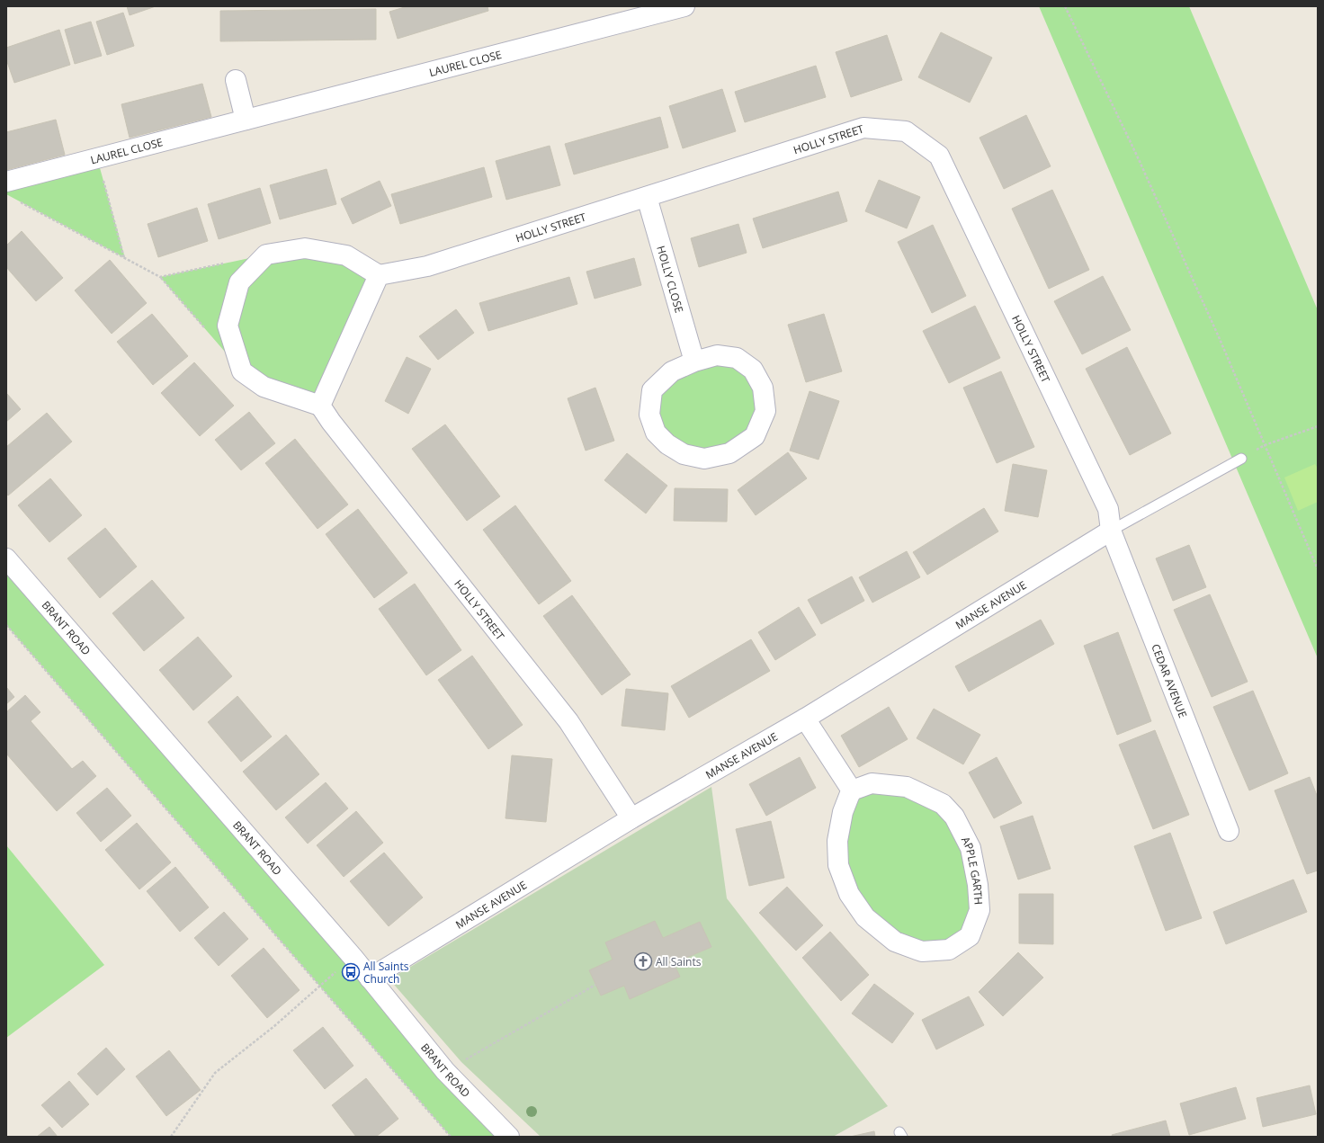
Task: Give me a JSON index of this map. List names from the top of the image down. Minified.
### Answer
{"streets":{"street":["LAUREL CLOSE","HOLLY STREET","HOLLY CLOSE","MANSE AVENUE","BRANT ROAD","CEDAR AVENUE","APPLE GARTH"]},"crossings":[["HOLLY STREET","HOLLY CLOSE"],["HOLLY STREET","MANSE AVENUE"],["HOLLY STREET","CEDAR AVENUE"],["MANSE AVENUE","BRANT ROAD"],["MANSE AVENUE","CEDAR AVENUE"]],"places":{"church":["All Saints"],"bus stop":["All Saints Church"]}}
